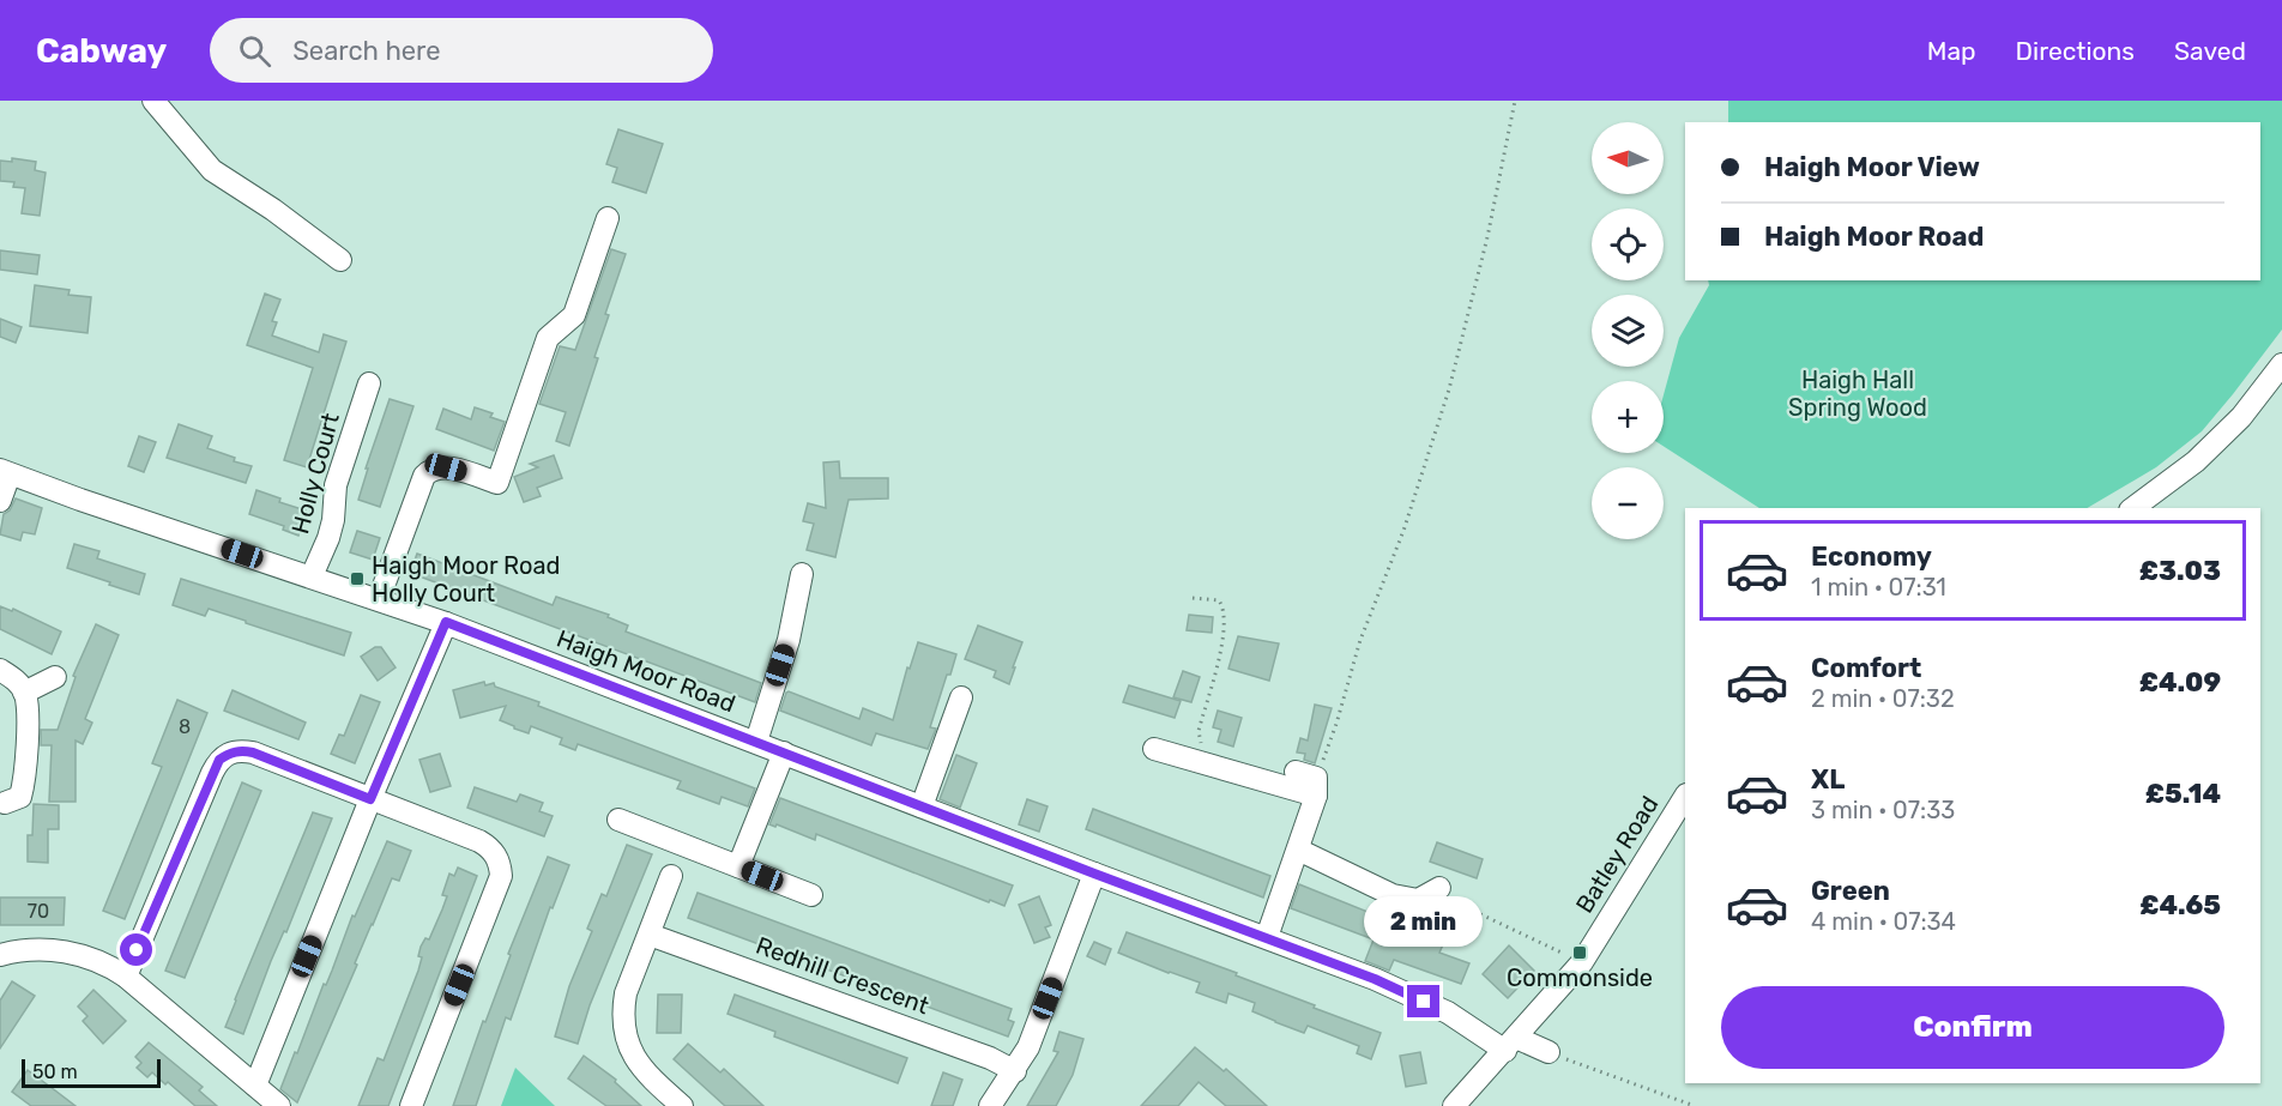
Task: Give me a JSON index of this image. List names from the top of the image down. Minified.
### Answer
{"streets":{"street":["Holly Court","Haigh Moor Road","Batley Road","Redhill Crescent"]},"crossings":[["Holly Court","Haigh Moor Road"],["Haigh Moor Road","Batley Road"]],"parks":["Haigh Hall Spring Wood"],"places":{"transit":["Haigh Moor Road Holly Court","Commonside"]},"house_numbers":["8","70"],"scale_bar":"50 m","north":"left","page":{"header":"Cabway","search":"Search here","nav":["Map","Directions","Saved"],"map_buttons":["+","−"],"banner":["Haigh Moor View","Haigh Moor Road"],"list":[{"name":"Economy","note":"1 min · 07:31","value":"£3.03"},{"name":"Comfort","note":"2 min · 07:32","value":"£4.09"},{"name":"XL","note":"3 min · 07:33","value":"£5.14"},{"name":"Green","note":"4 min · 07:34","value":"£4.65"}],"bubble":"2 min","buttons":"Confirm","scale":"50 m"}}
